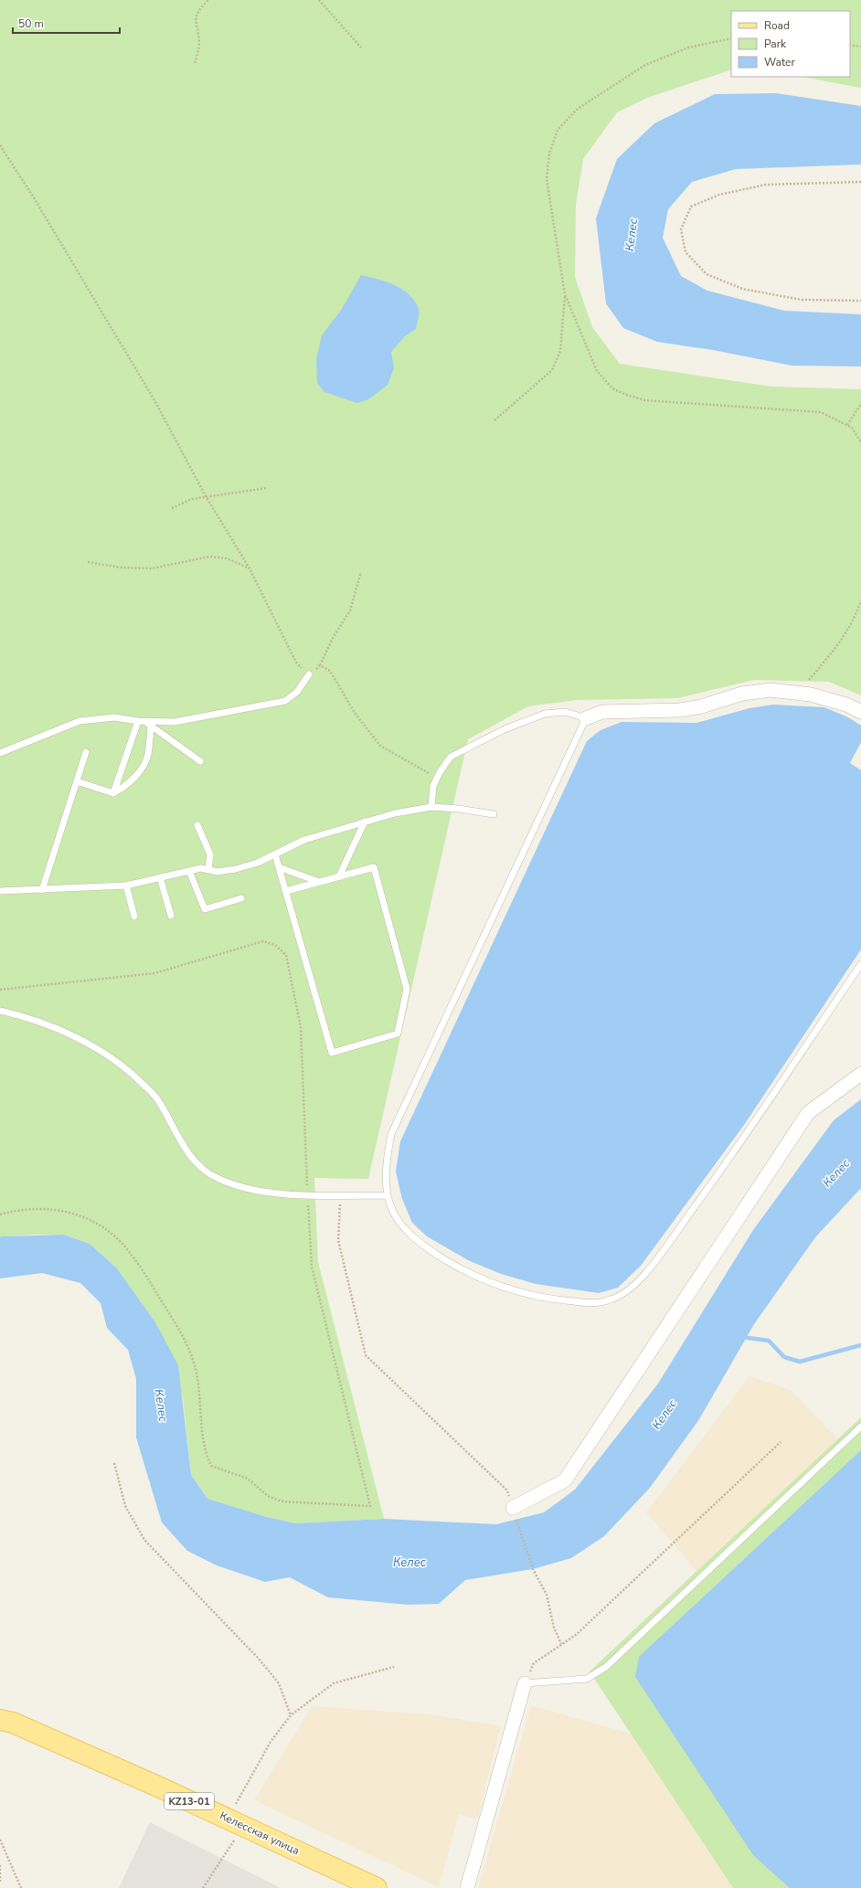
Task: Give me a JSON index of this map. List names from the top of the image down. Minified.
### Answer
{"streets":{"main road":["KZ13-01","Келесская улица"]},"water":["Келес"],"legend":["Road","Park","Water"],"scale_bar":"50 m"}
